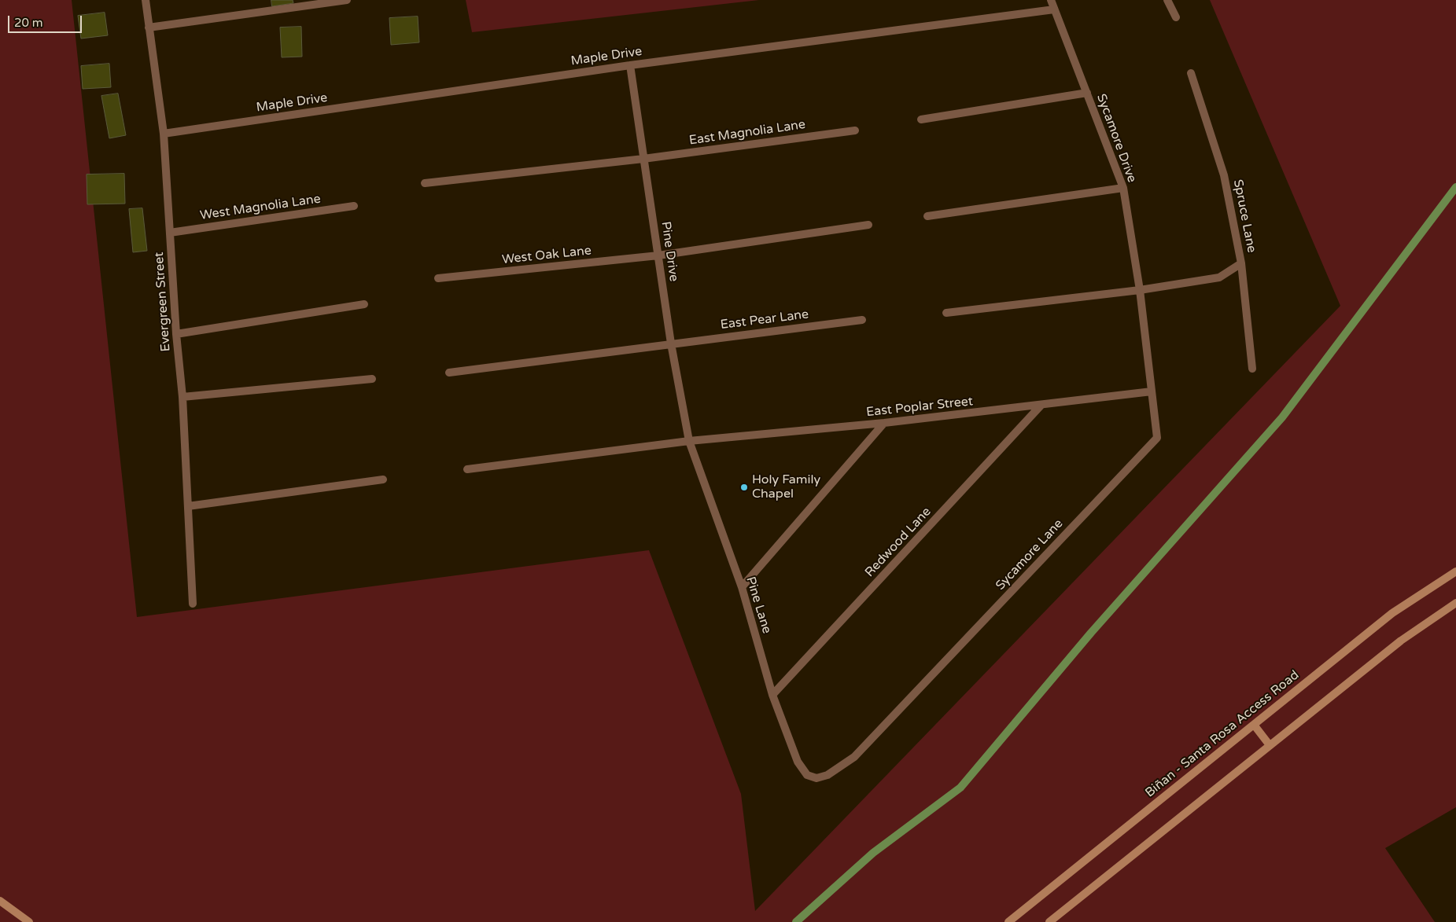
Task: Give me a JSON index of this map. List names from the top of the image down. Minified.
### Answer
{"streets":{"main road":["Biñan - Santa Rosa Access Road"],"street":["Maple Drive","East Magnolia Lane","Sycamore Drive","West Magnolia Lane","Spruce Lane","Pine Drive","West Oak Lane","Evergreen Street","East Pear Lane","East Poplar Street","Redwood Lane","Sycamore Lane","Pine Lane"]},"crossings":[["Maple Drive","Sycamore Drive"],["Maple Drive","Pine Drive"],["Maple Drive","Evergreen Street"],["East Magnolia Lane","Pine Drive"],["Sycamore Drive","Sycamore Lane"],["West Magnolia Lane","Evergreen Street"],["Pine Drive","West Oak Lane"],["Pine Drive","East Pear Lane"],["Pine Drive","East Poplar Street"],["Pine Drive","Pine Lane"],["East Poplar Street","Redwood Lane"],["East Poplar Street","Sycamore Lane"],["East Poplar Street","Pine Lane"],["Redwood Lane","Pine Lane"],["Sycamore Lane","Pine Lane"]],"places":["Holy Family Chapel"],"scale_bar":"20 m"}
